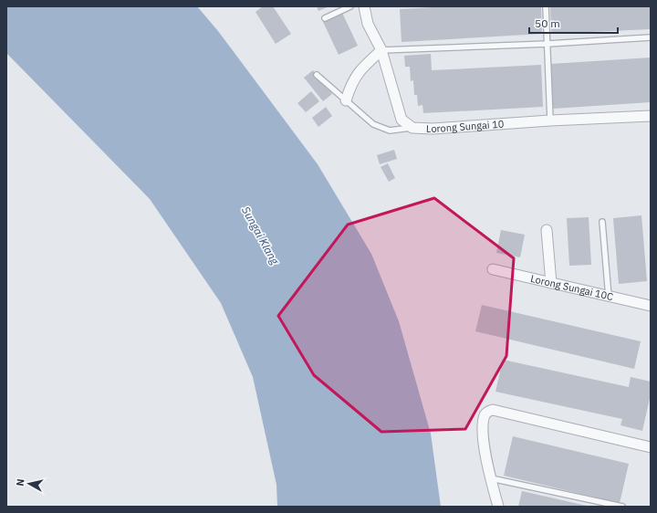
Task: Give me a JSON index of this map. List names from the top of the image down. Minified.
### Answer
{"streets":{"street":["Lorong Sungai 10","Lorong Sungai 10C"]},"water":["Sungai Klang"],"scale_bar":"50 m","north":"left"}
